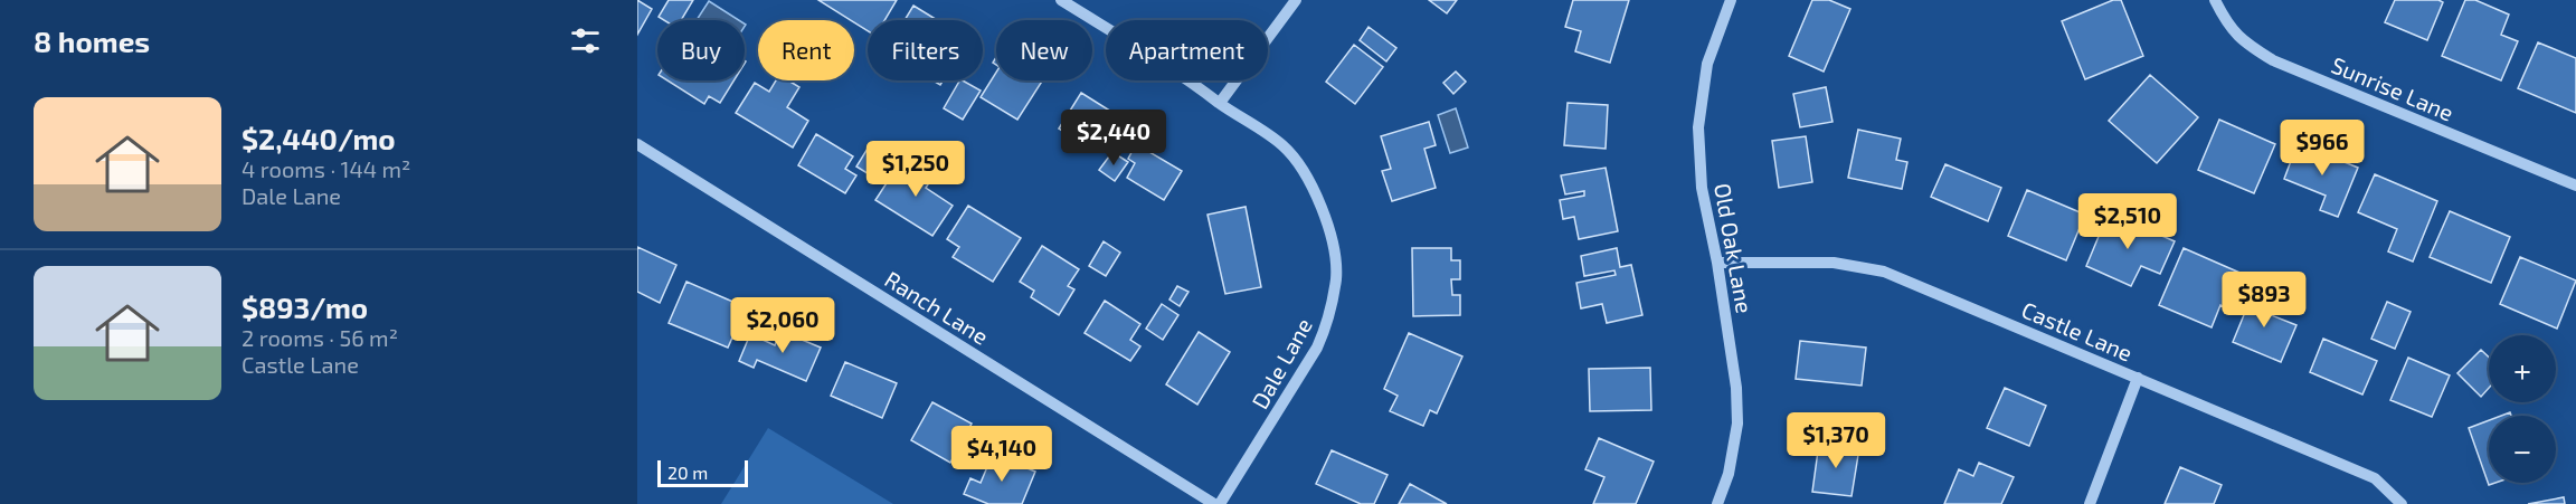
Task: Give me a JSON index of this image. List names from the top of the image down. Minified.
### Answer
{"streets":{"street":["Sunrise Lane","Old Oak Lane","Ranch Lane","Castle Lane","Dale Lane"]},"crossings":[["Old Oak Lane","Castle Lane"],["Ranch Lane","Dale Lane"]],"scale_bar":"20 m","page":{"heading":"8 homes","chip":["Buy","Rent","Filters","New","Apartment"],"list":[{"name":"$2,440/mo","note":"4 rooms · 144 m² · Dale Lane"},{"name":"$893/mo","note":"2 rooms · 56 m² · Castle Lane"}],"price":["$2,440","$966","$1,250","$2,510","$893","$2,060","$1,370","$4,140"],"map_buttons":["+","−"],"scale":"20 m"}}
